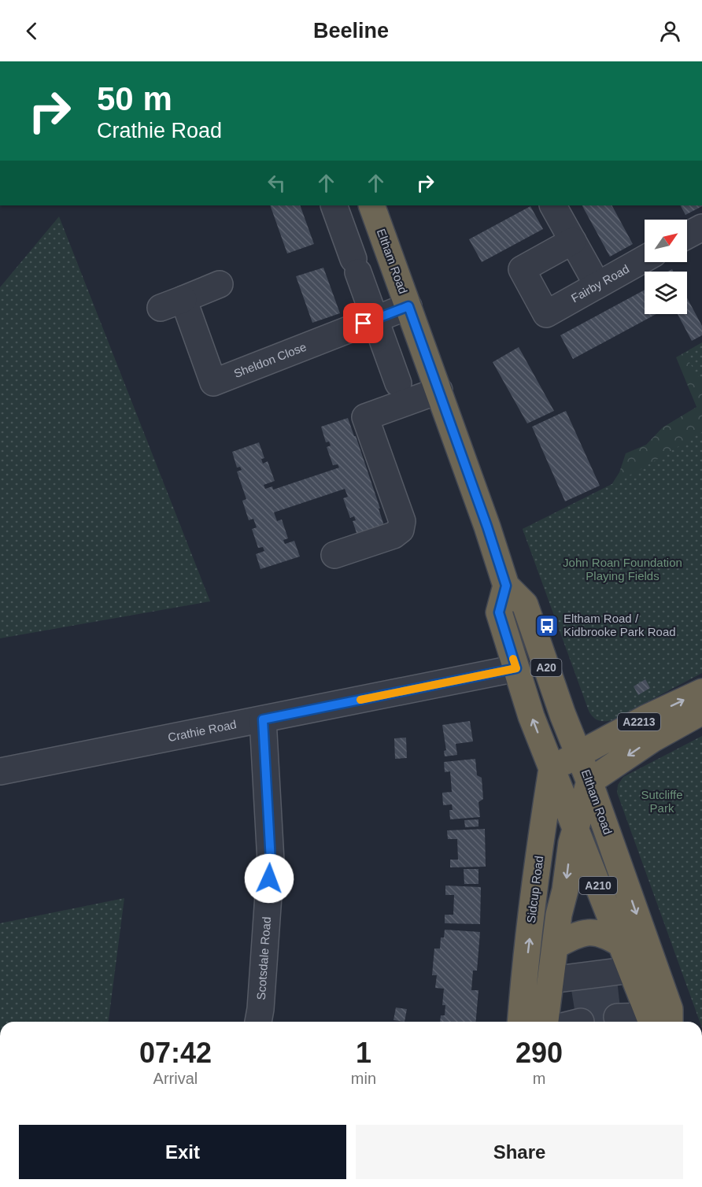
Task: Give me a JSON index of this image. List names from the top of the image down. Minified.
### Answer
{"streets":{"highway":["Eltham Road","A20","A2213","A210","Sidcup Road"],"street":["Fairby Road","Sheldon Close","Crathie Road","Scotsdale Road"]},"crossings":[["Eltham Road","Sheldon Close"],["Eltham Road","A2213"],["Eltham Road","Crathie Road"],["Eltham Road","Sidcup Road"],["A2213","Sidcup Road"],["Crathie Road","Scotsdale Road"]],"parks":["John Roan Foundation Playing Fields","Sutcliffe Park"],"places":{"bus stop":["Eltham Road / Kidbrooke Park Road"]},"north":"top right","page":{"header":"Beeline","turn":["50 m","Crathie Road"],"eta":["07:42","Arrival","1","min","290","m"],"buttons":["Exit","Share"]}}
